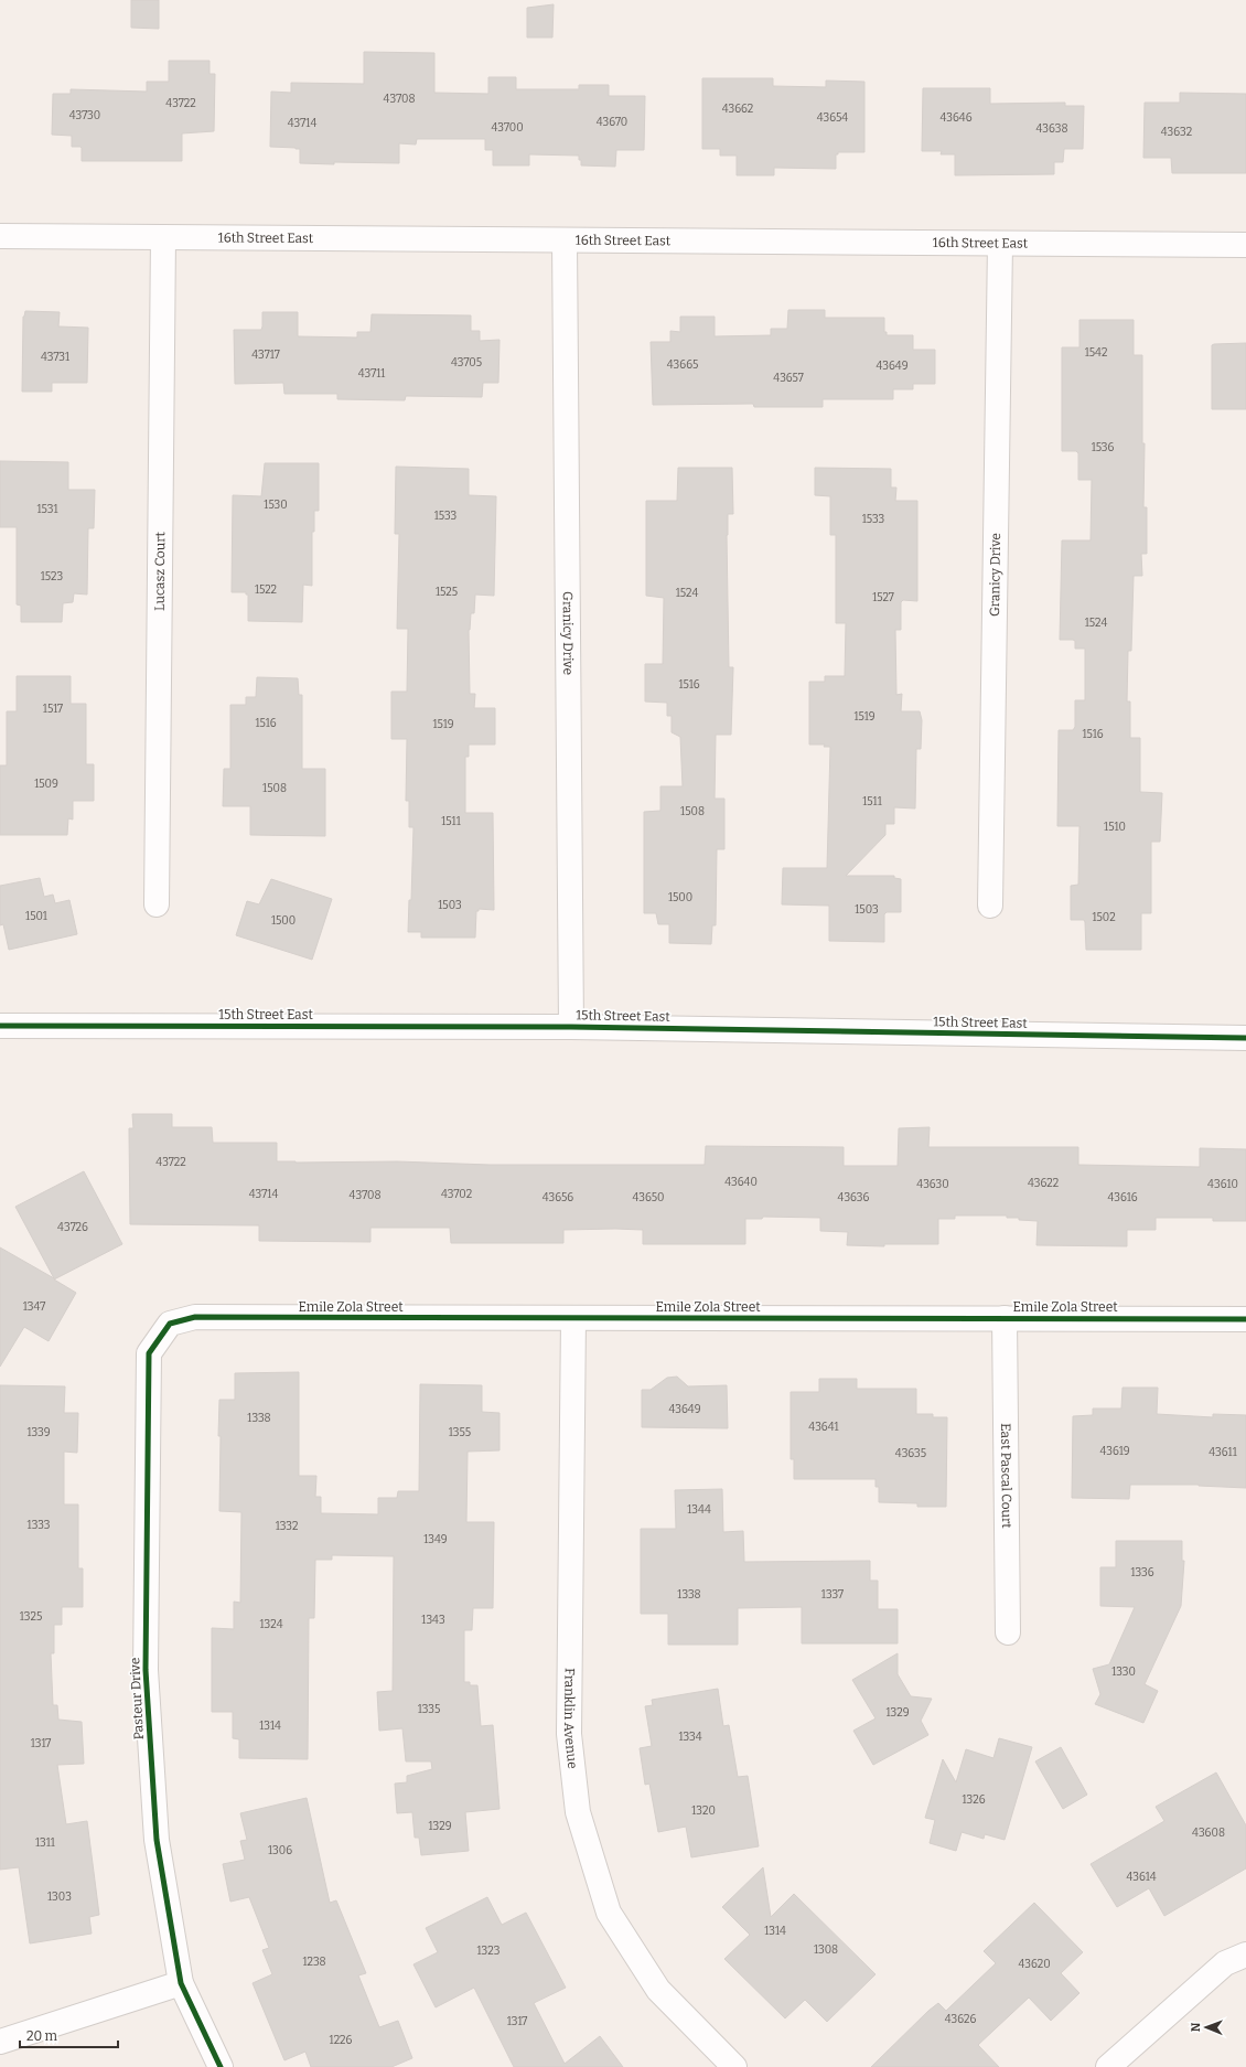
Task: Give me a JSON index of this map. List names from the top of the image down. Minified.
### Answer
{"streets":{"street":["16th Street East","Lucasz Court","Granicy Drive","15th Street East","Emile Zola Street","East Pascal Court","Pasteur Drive","Franklin Avenue"]},"crossings":[["16th Street East","Lucasz Court"],["16th Street East","Granicy Drive"],["Granicy Drive","15th Street East"],["Emile Zola Street","East Pascal Court"],["Emile Zola Street","Pasteur Drive"],["Emile Zola Street","Franklin Avenue"]],"house_numbers":["43708","43722","43662","43730","43654","43646","43670","43714","43700","43638","43632","1542","43717","43731","43705","43665","43649","43711","43657","1536","1530","1531","1533","1533","1523","1522","1525","1524","1527","1524","1516","1517","1519","1516","1519","1516","1509","1508","1511","1508","1511","1510","1500","1503","1503","1501","1502","1500","43722","43640","43622","43630","43610","43714","43702","43708","43656","43650","43636","43616","43726","1347","43649","1338","43641","1339","1355","43619","43611","43635","1344","1333","1332","1349","1336","1338","1337","1325","1343","1324","1330","1335","1329","1314","1334","1317","1326","1320","1329","43608","1311","1306","43614","1303","1314","1308","1323","1238","43620","43626","1317","1226"],"scale_bar":"20 m","north":"left"}
